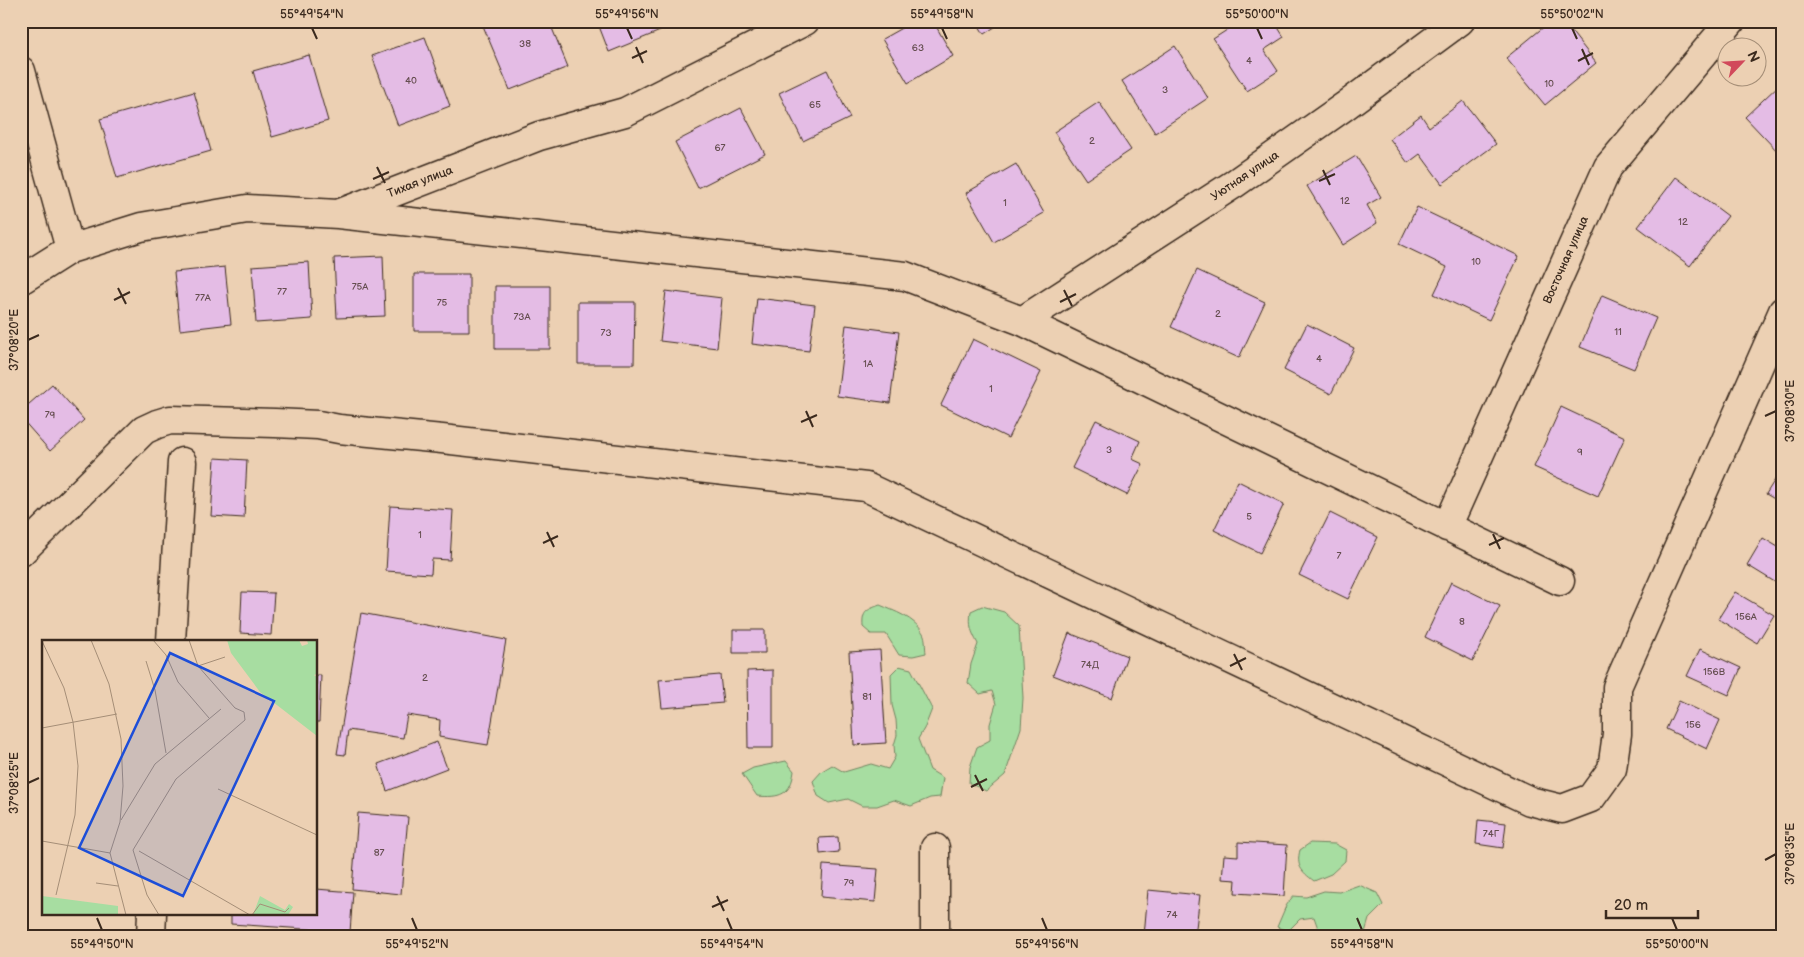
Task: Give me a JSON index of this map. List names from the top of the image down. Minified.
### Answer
{"streets":{"street":["Уютная улица","Тихая улица","Восточная улица"]},"house_numbers":["38","63","4","40","10","3","65","2","67","12","1","12","10","75А","77","77А","75","2","73А","11","73","4","1А","1","79","3","9","5","1","7","156А","8","74Д","156В","2","81","156","74Г","87","79","74"],"scale_bar":"20 m","north":"top right","coordinates":["55°49'54\"N","55°49'56\"N","55°49'58\"N","55°50'00\"N","55°50'02\"N","37°08'20\"E","37°08'30\"E","37°08'25\"E","37°08'35\"E","55°49'50\"N","55°49'52\"N"]}
